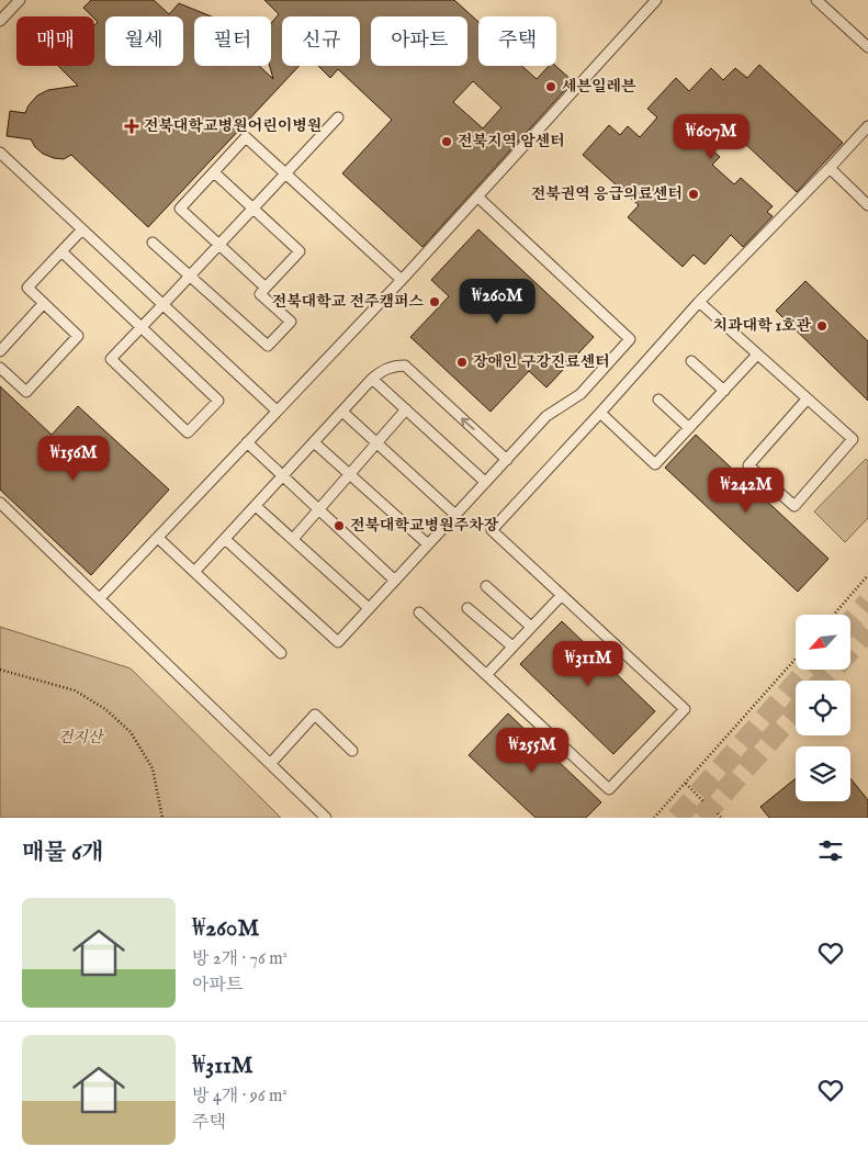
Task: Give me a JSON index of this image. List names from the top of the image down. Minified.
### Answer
{"parks":["건지산"],"places":{"other":["세븐일레븐","전북지역 암센터","전북권역 응급의료센터","전북대학교 전주캠퍼스","치과대학 1호관","장애인 구강진료센터","전북대학교병원주차장"],"health":["전북대학교병원어린이병원"]},"north":"bottom left","page":{"chip":["매매","월세","필터","신규","아파트","주택"],"price":["₩607M","₩260M","₩156M","₩242M","₩311M","₩255M"],"heading":"매물 6개","list":[{"name":"₩260M","note":"방 2개 · 76 m² · 아파트"},{"name":"₩311M","note":"방 4개 · 96 m² · 주택"}]}}
